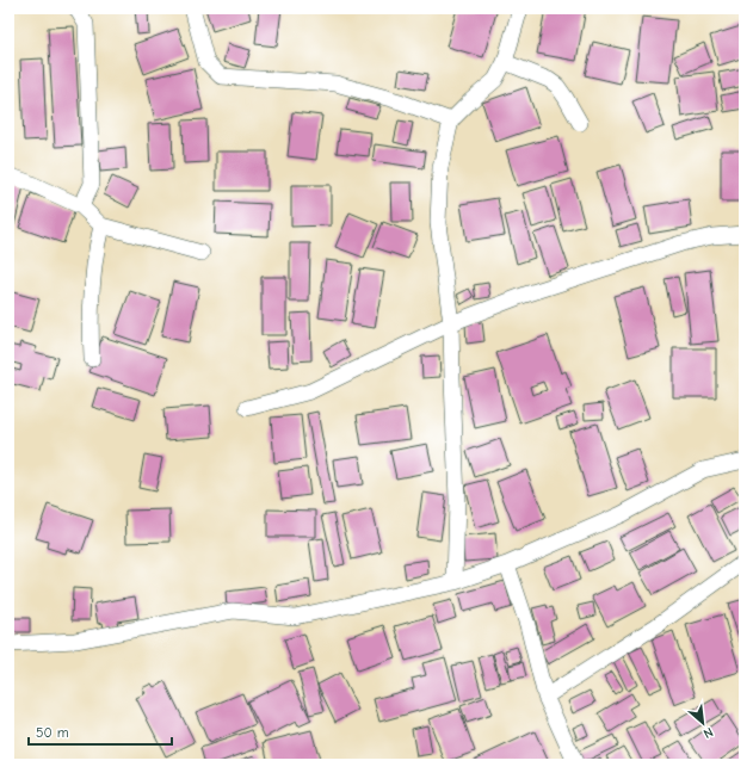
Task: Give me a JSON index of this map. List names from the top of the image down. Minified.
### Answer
{"scale_bar":"50 m","north":"bottom right"}
